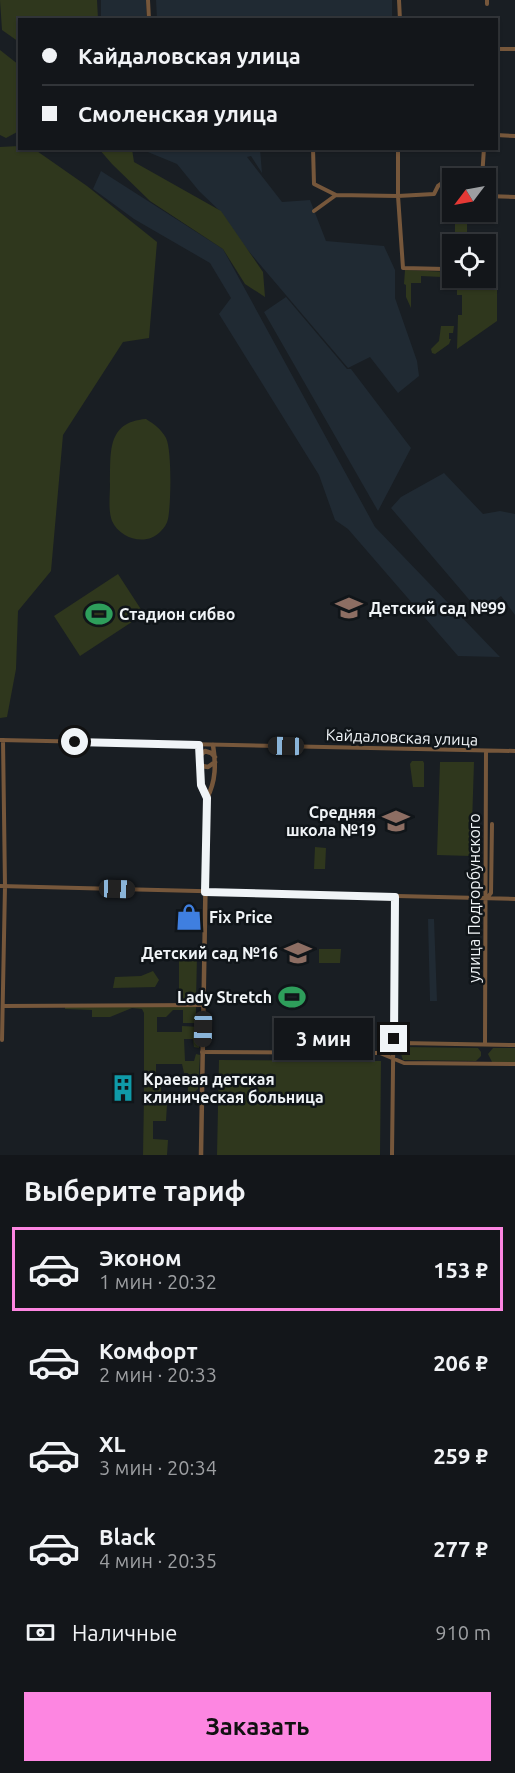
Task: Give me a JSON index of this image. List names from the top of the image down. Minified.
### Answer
{"streets":{"street":["Кайдаловская улица","улица Подгорбунского"]},"crossings":[["Кайдаловская улица","улица Подгорбунского"]],"places":{"school or university":["Детский сад №99","Средняя школа №19","Детский сад №16"],"sports":["Стадион сибво","Lady Stretch"],"shop":["Fix Price"],"building":["Краевая детская клиническая больница"]},"north":"bottom left","page":{"banner":["Кайдаловская улица","Смоленская улица"],"bubble":"3 мин","heading":"Выберите тариф","list":[{"name":"Эконом","note":"1 мин · 20:32","value":"153 ₽"},{"name":"Комфорт","note":"2 мин · 20:33","value":"206 ₽"},{"name":"XL","note":"3 мин · 20:34","value":"259 ₽"},{"name":"Black","note":"4 мин · 20:35","value":"277 ₽"}],"pay":["Наличные","910 m"],"buttons":"Заказать"}}
